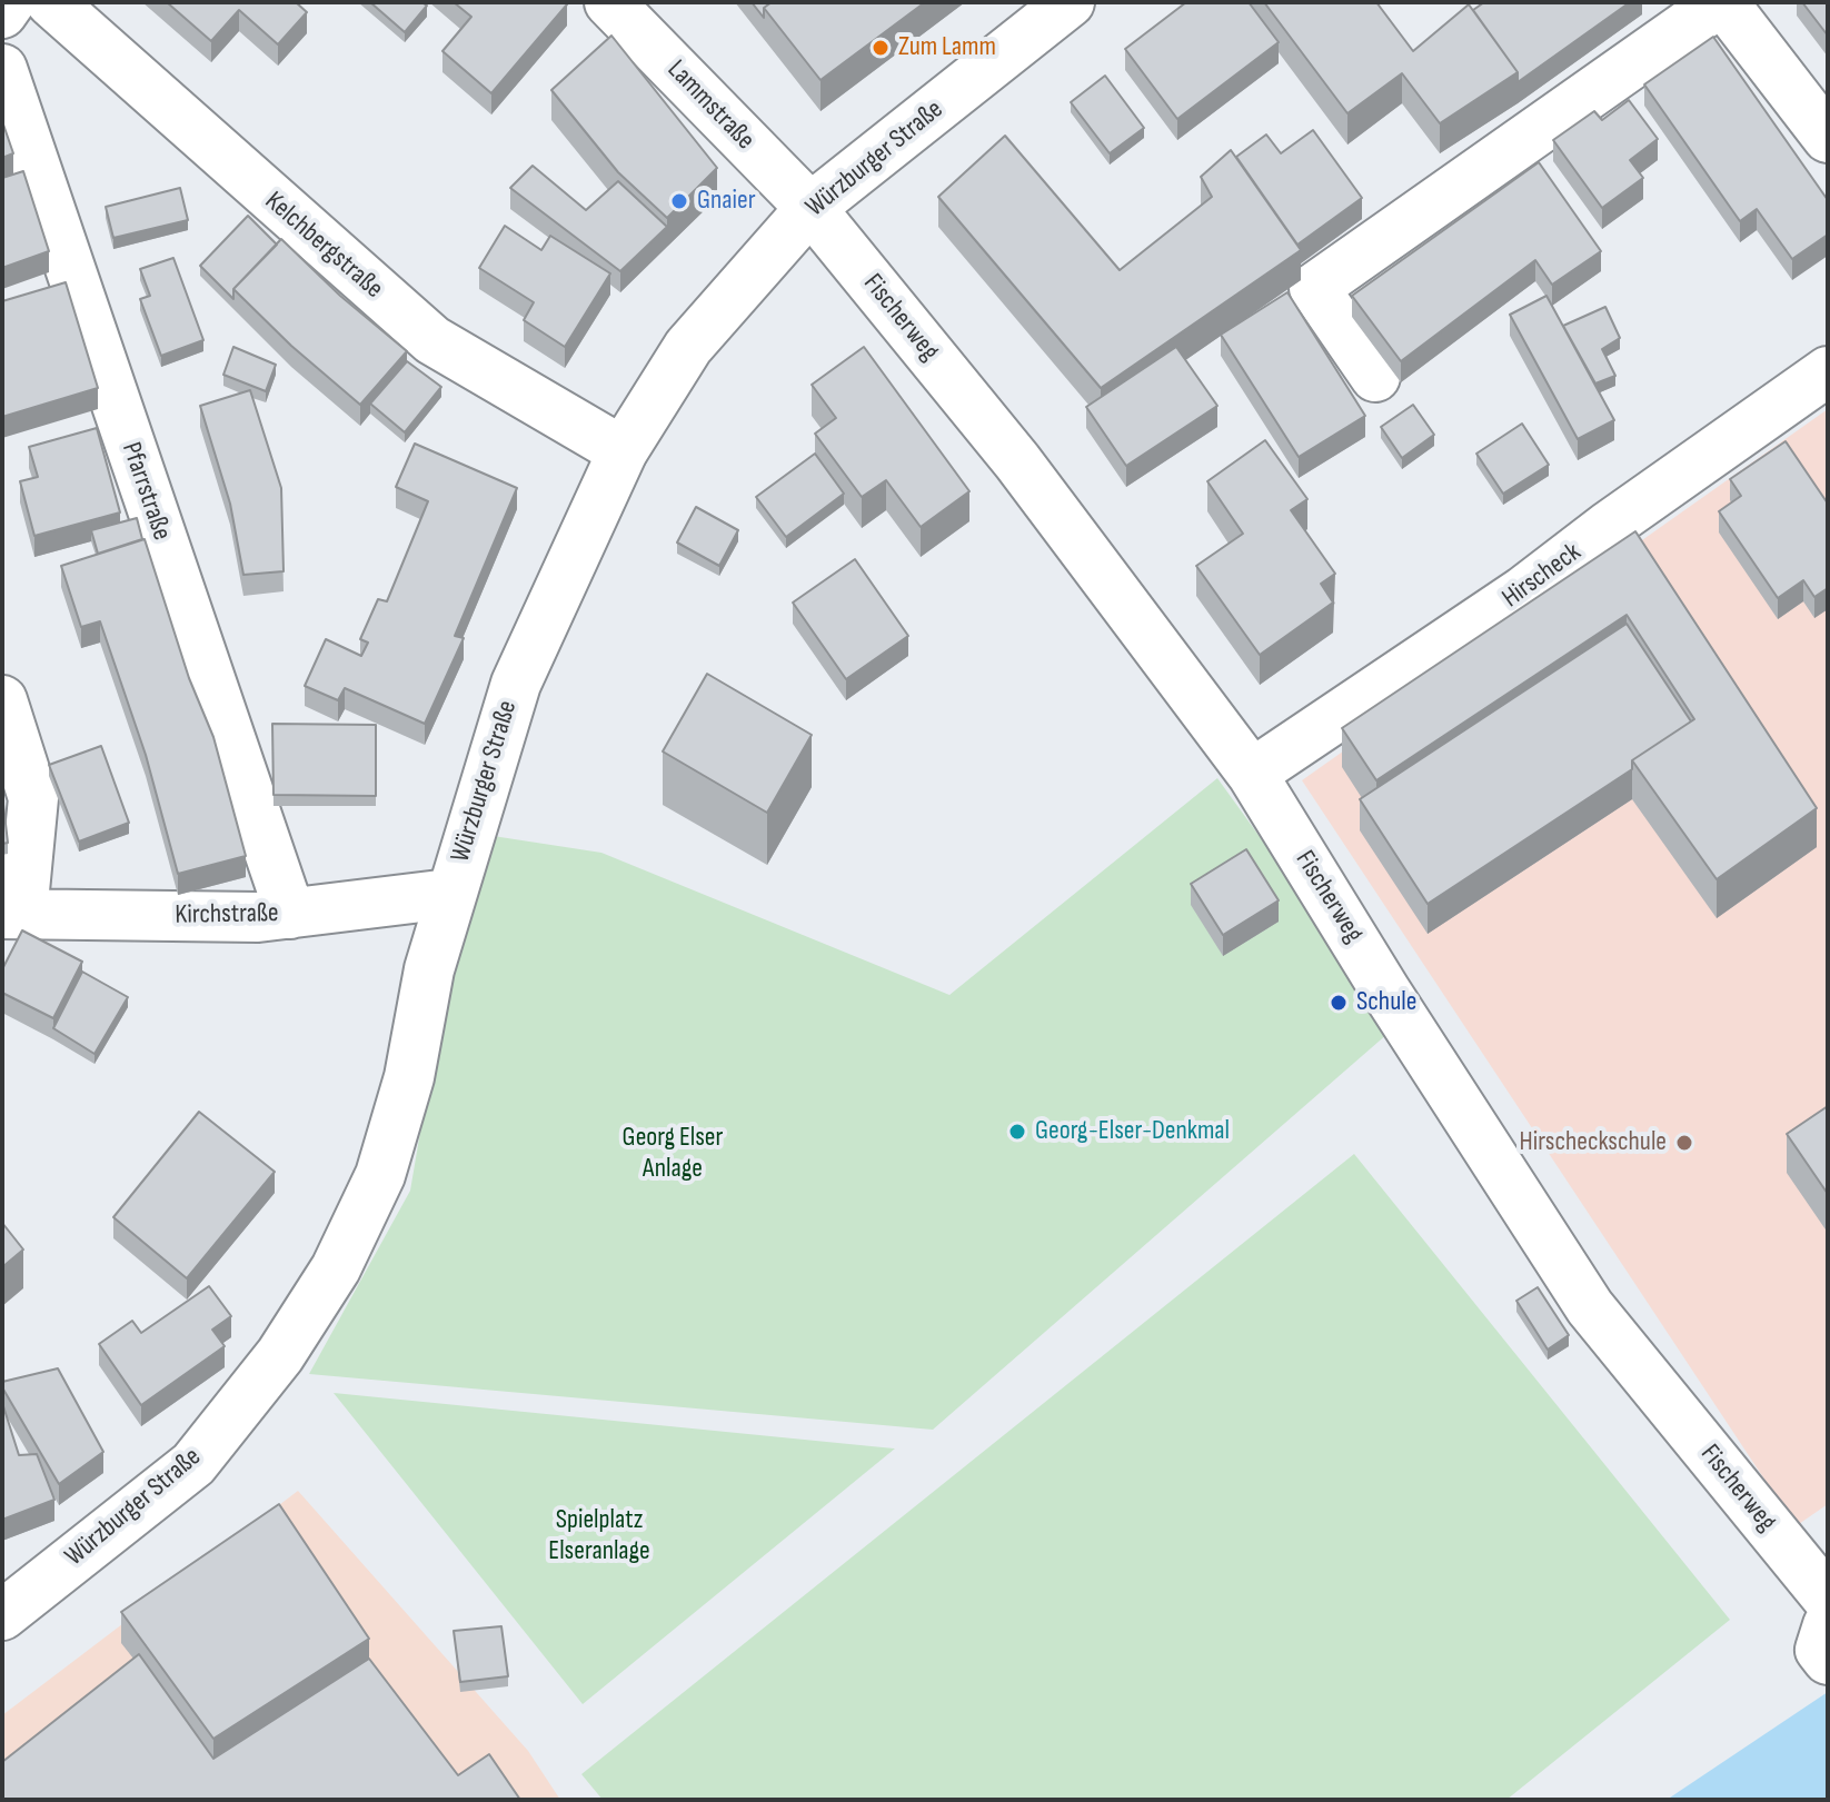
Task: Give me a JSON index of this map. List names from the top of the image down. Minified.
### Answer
{"streets":{"street":["Lammstraße","Würzburger Straße","Kelchbergstraße","Fischerweg","Pfarrstraße","Hirscheck","Kirchstraße"]},"crossings":[["Lammstraße","Würzburger Straße"],["Lammstraße","Fischerweg"],["Würzburger Straße","Kelchbergstraße"],["Würzburger Straße","Fischerweg"],["Würzburger Straße","Kirchstraße"],["Fischerweg","Hirscheck"],["Pfarrstraße","Kirchstraße"]],"parks":["Georg Elser Anlage","Spielplatz Elseranlage"],"places":["Zum Lamm","Gnaier","Schule","Georg-Elser-Denkmal","Hirscheckschule"]}
